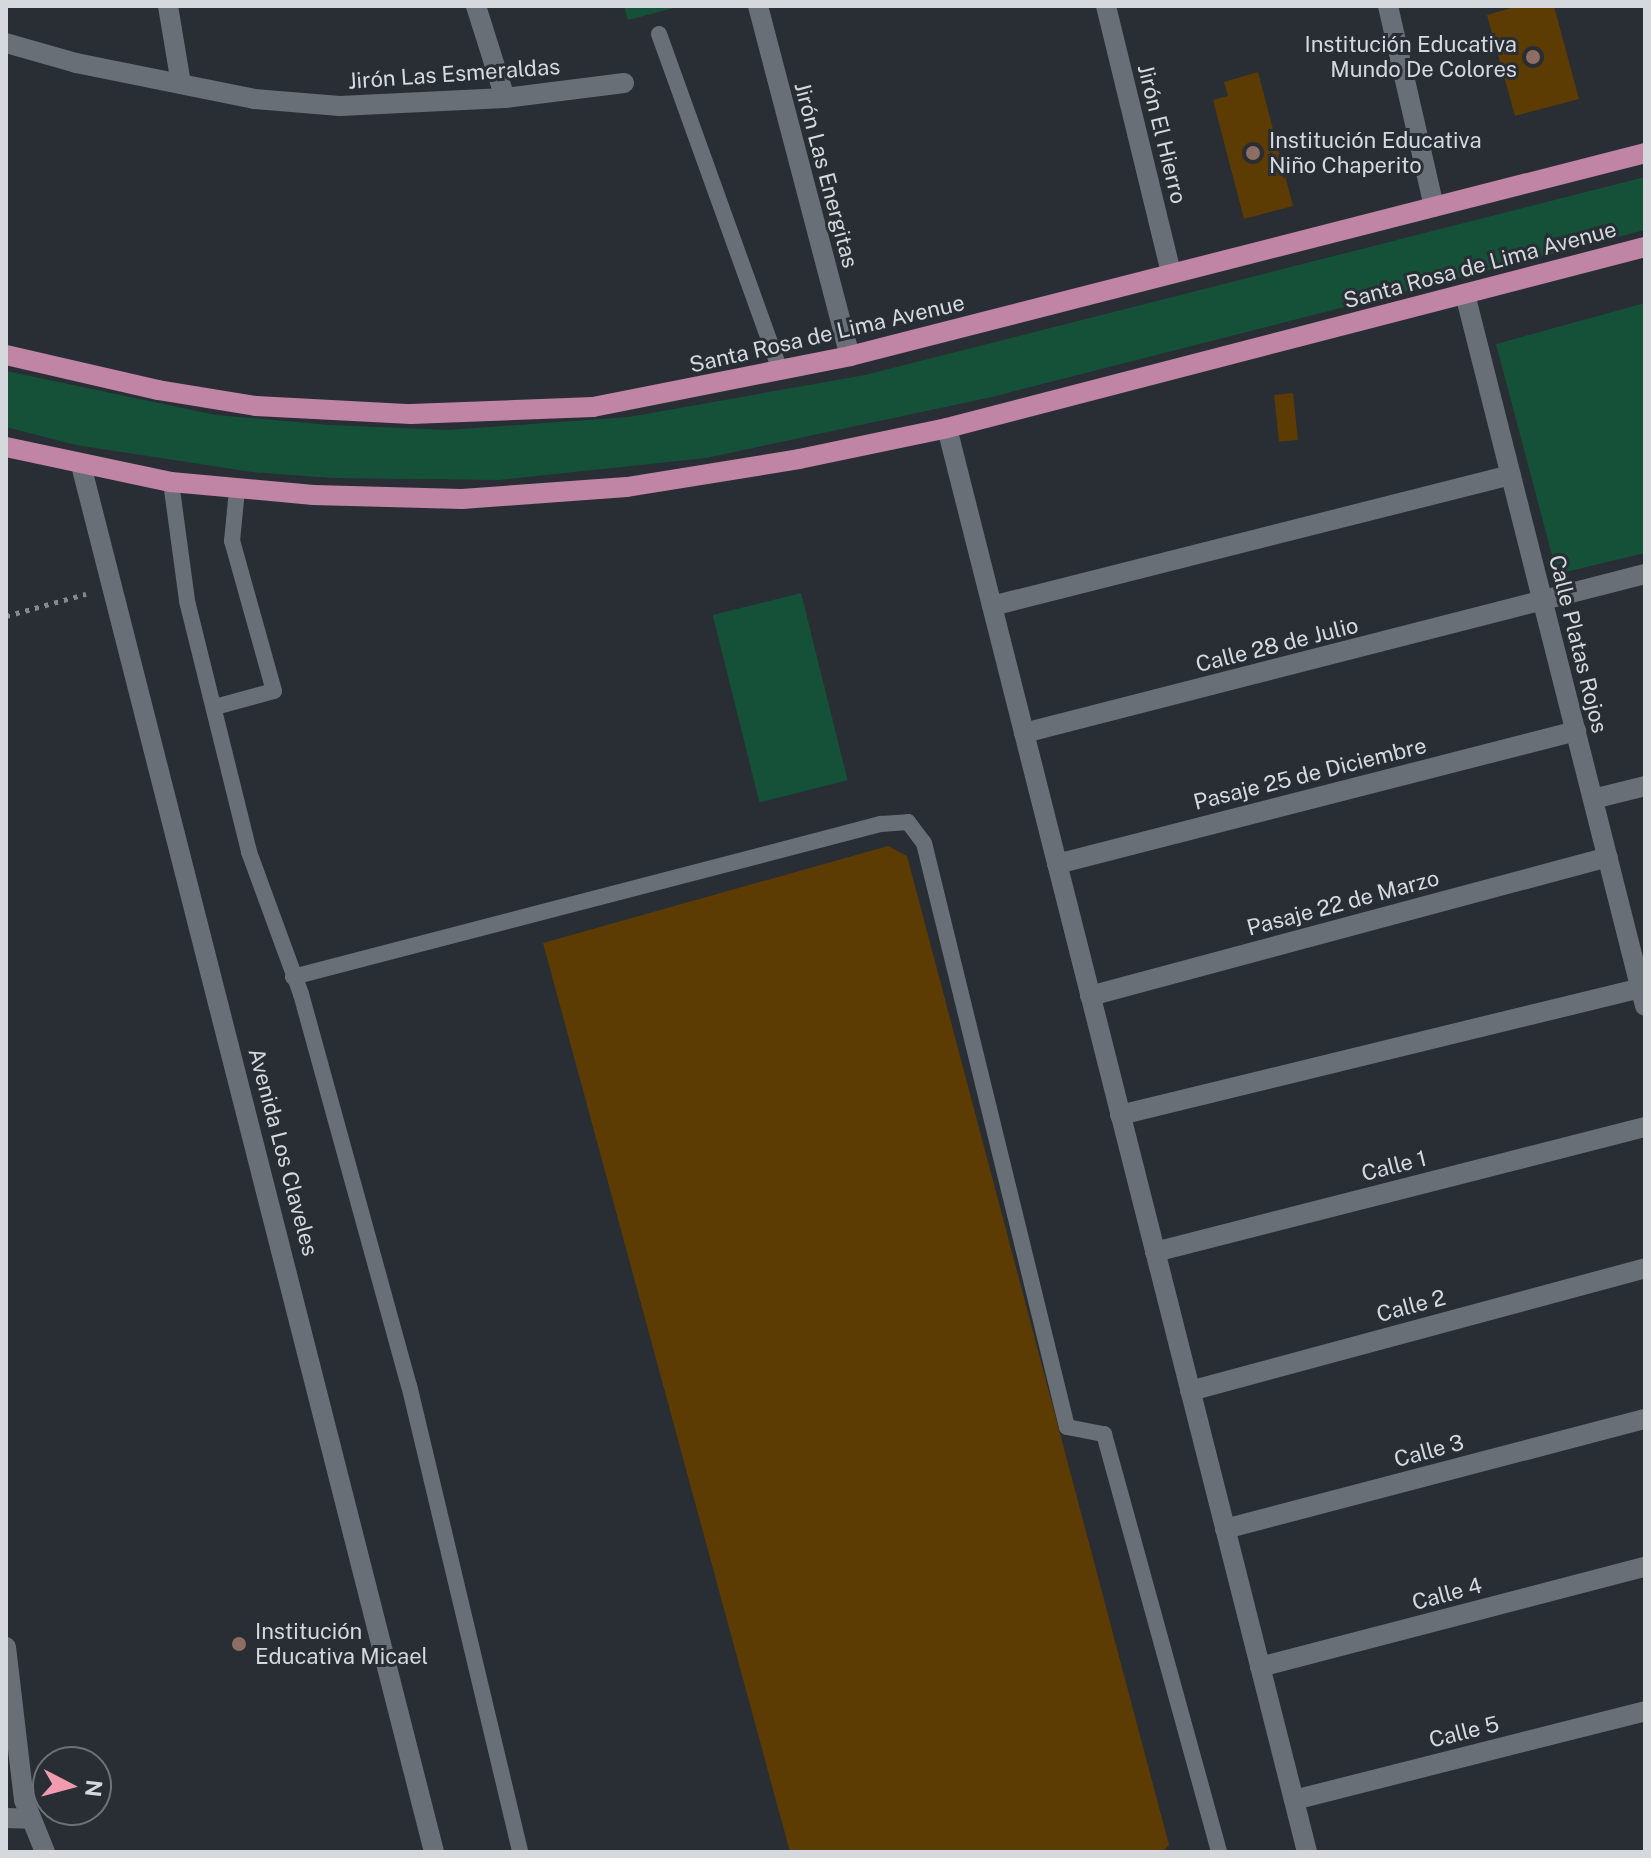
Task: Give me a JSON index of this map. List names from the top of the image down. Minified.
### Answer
{"streets":{"main road":["Santa Rosa de Lima Avenue"],"street":["Jirón Las Esmeraldas","Jirón El Hierro","Jirón Las Energitas","Calle Platas Rojos","Calle 28 de Julio","Pasaje 25 de Diciembre","Pasaje 22 de Marzo","Avenida Los Claveles","Calle 1","Calle 2","Calle 3","Calle 4","Calle 5"]},"crossings":[["Jirón El Hierro","Santa Rosa de Lima Avenue"],["Jirón Las Energitas","Santa Rosa de Lima Avenue"],["Santa Rosa de Lima Avenue","Calle Platas Rojos"],["Santa Rosa de Lima Avenue","Avenida Los Claveles"],["Calle Platas Rojos","Calle 28 de Julio"],["Calle Platas Rojos","Pasaje 25 de Diciembre"],["Calle Platas Rojos","Pasaje 22 de Marzo"]],"places":["Institución Educativa Mundo De Colores","Institución Educativa Niño Chaperito","Institución Educativa Micael"],"north":"right"}
